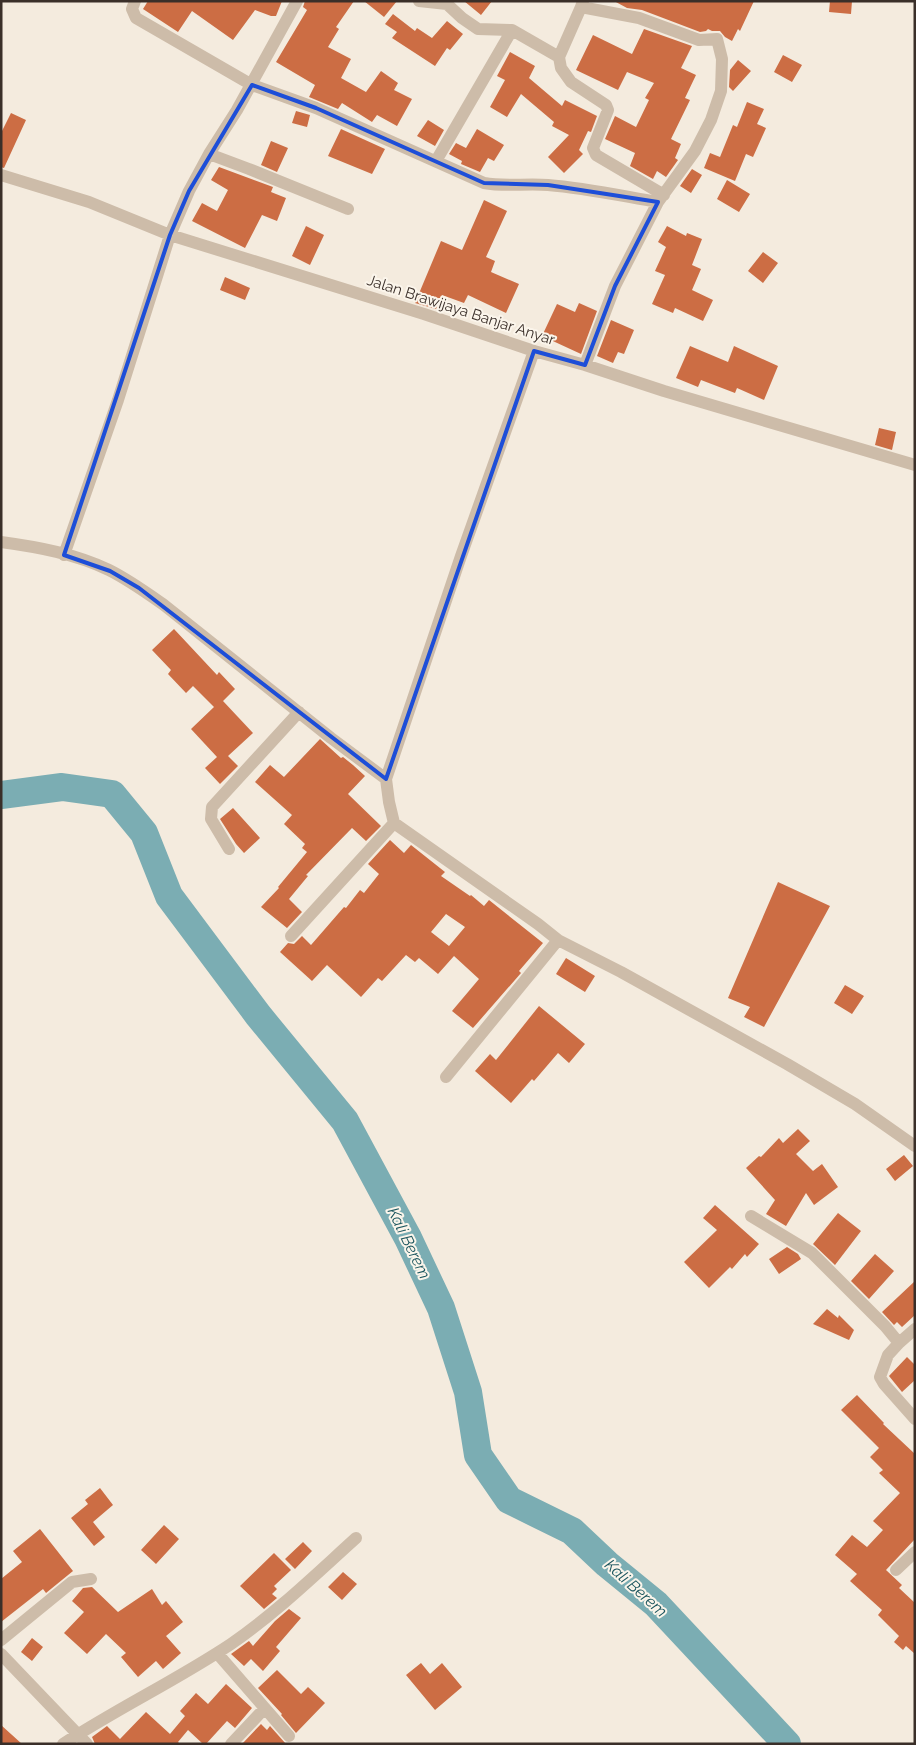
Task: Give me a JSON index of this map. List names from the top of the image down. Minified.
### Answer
{"streets":{"street":["Jalan Brawijaya Banjar Anyar"]},"water":["Kali Berem"]}
